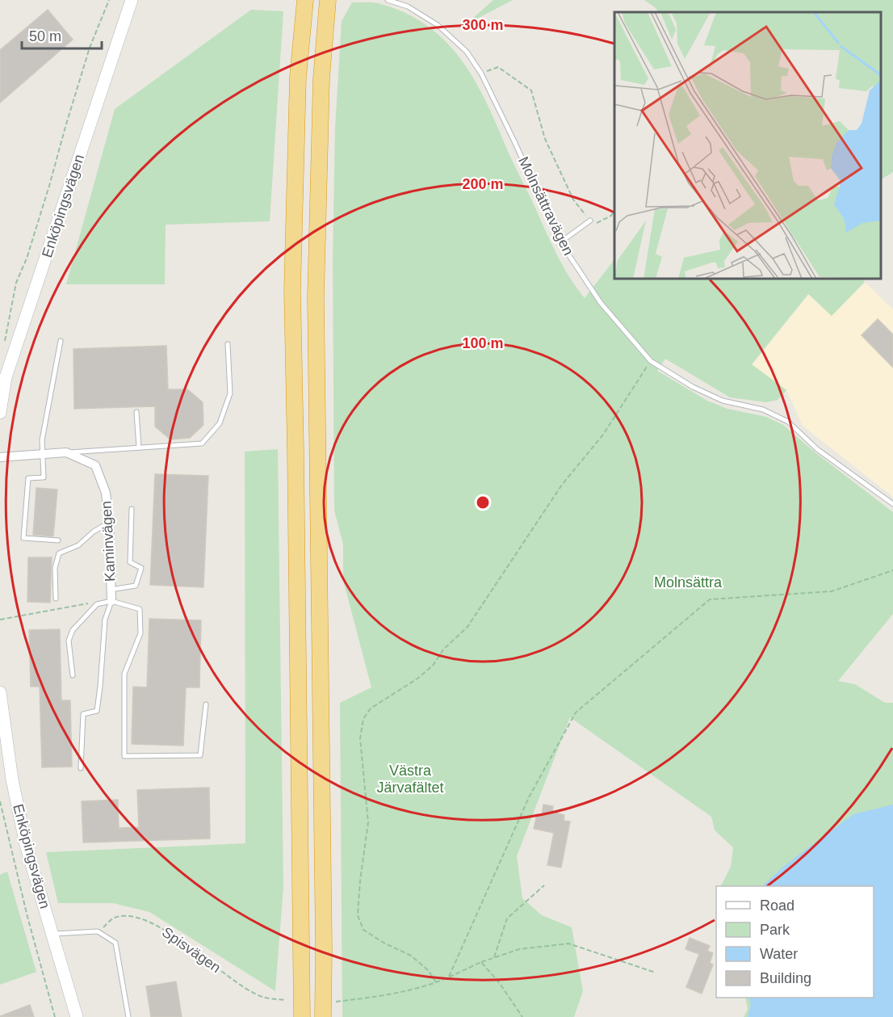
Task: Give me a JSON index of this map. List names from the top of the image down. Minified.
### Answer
{"streets":{"street":["Enköpingsvägen","Kaminvägen"],"lane":["Molnsättravägen"],"path":["Spisvägen"]},"parks":["Molnsättra","Västra Järvafältet"],"legend":["Road","Park","Water","Building"],"scale_bar":"50 m","rings":["300 m","200 m","100 m"]}
